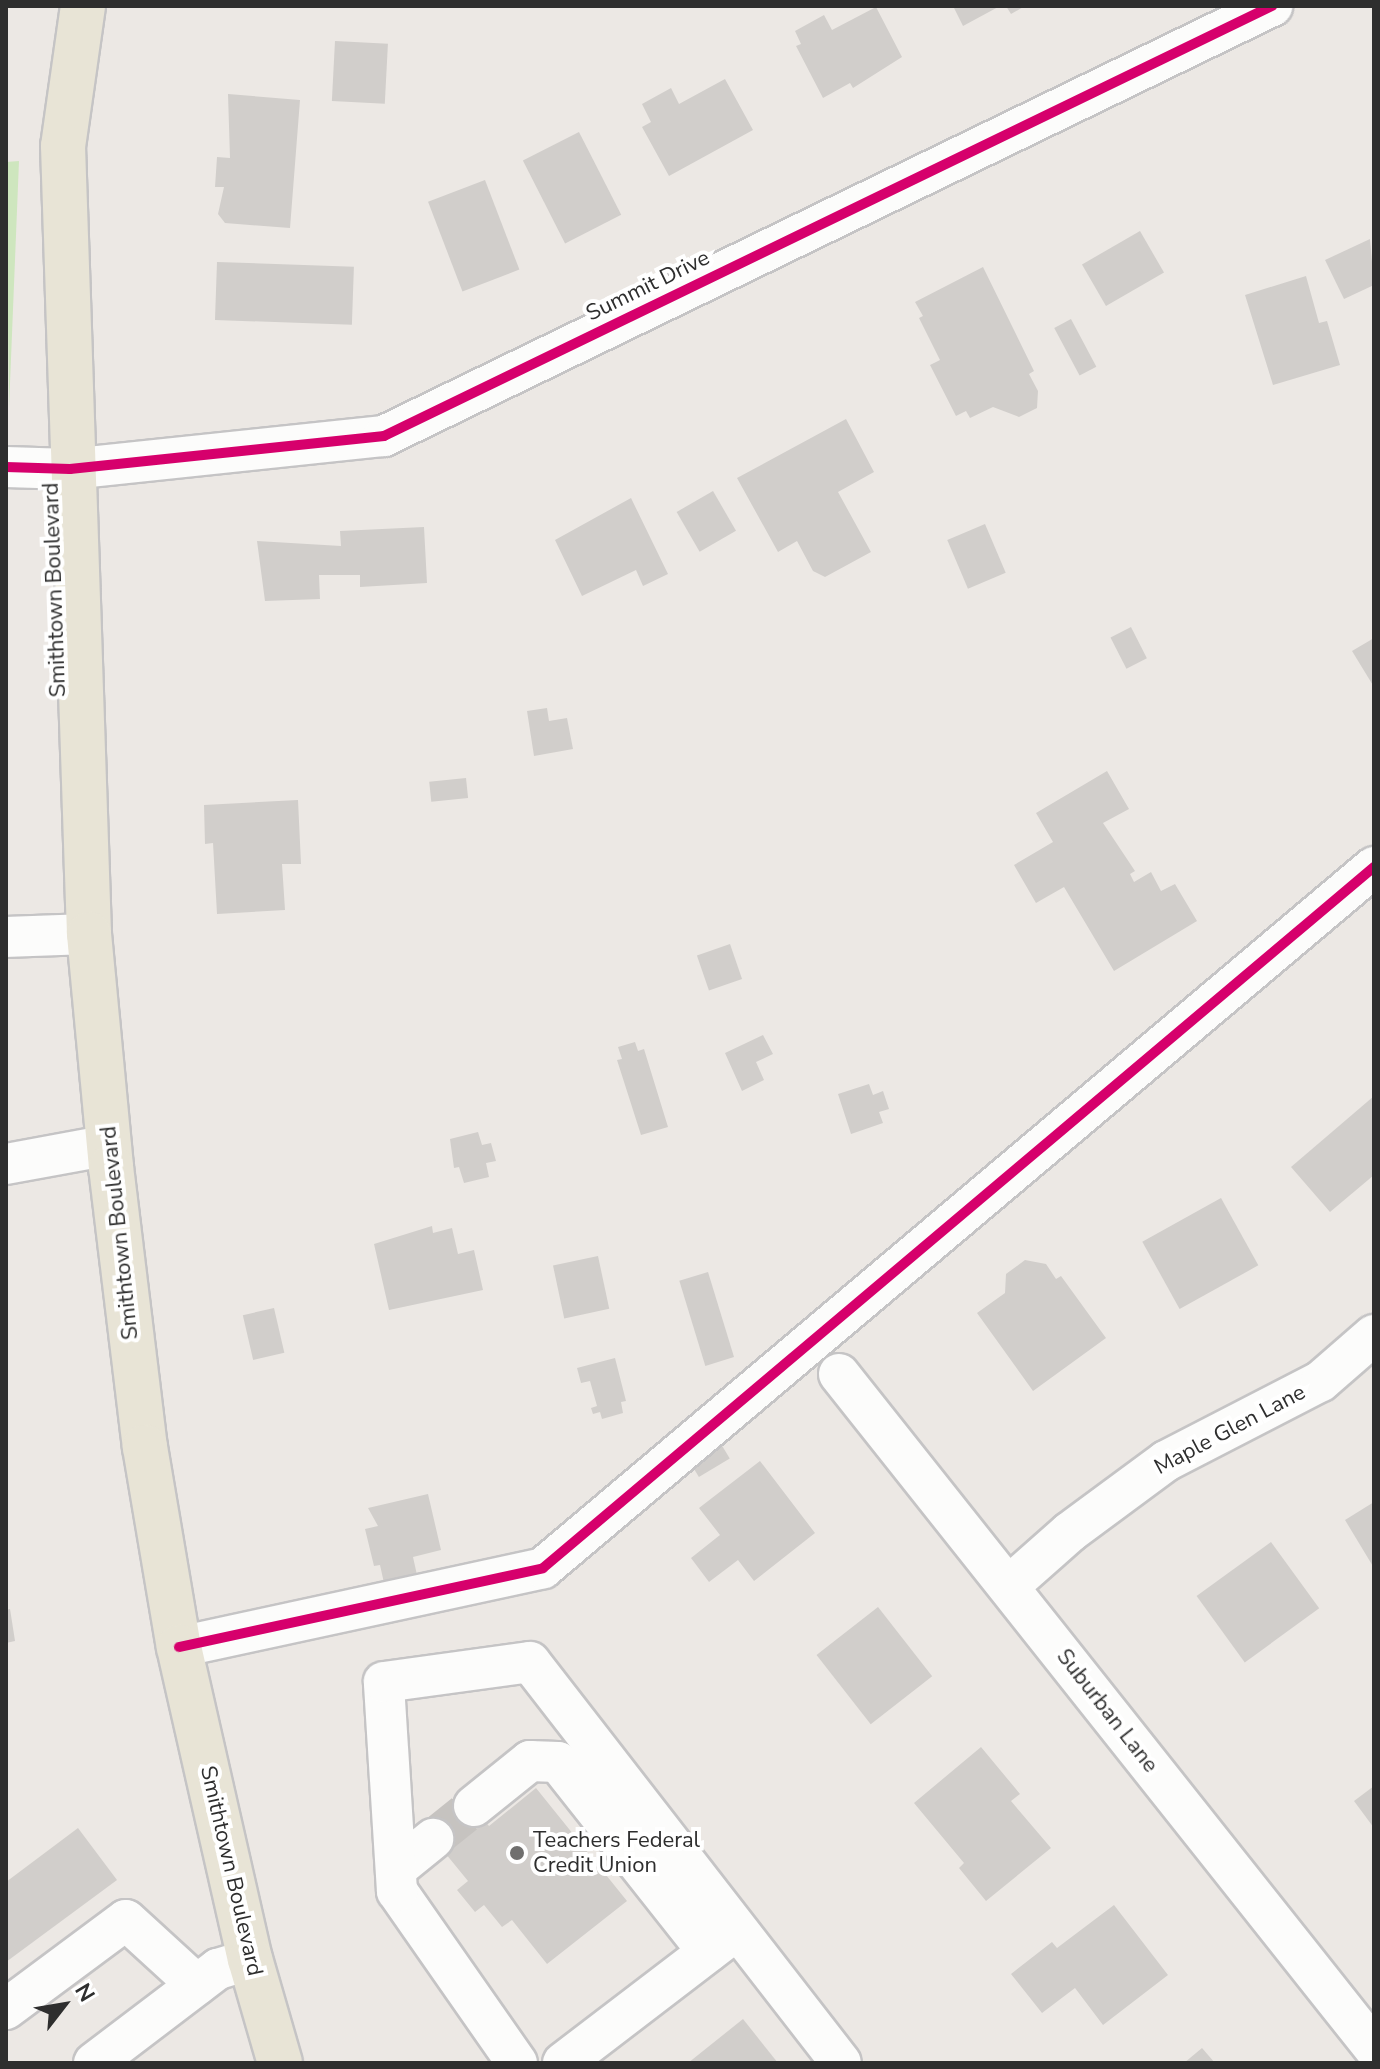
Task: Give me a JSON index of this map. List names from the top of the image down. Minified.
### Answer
{"streets":{"main road":["Smithtown Boulevard"],"street":["Summit Drive","Maple Glen Lane","Suburban Lane"]},"crossings":[["Summit Drive","Smithtown Boulevard"],["Maple Glen Lane","Suburban Lane"]],"places":["Teachers Federal Credit Union"],"north":"top right"}
